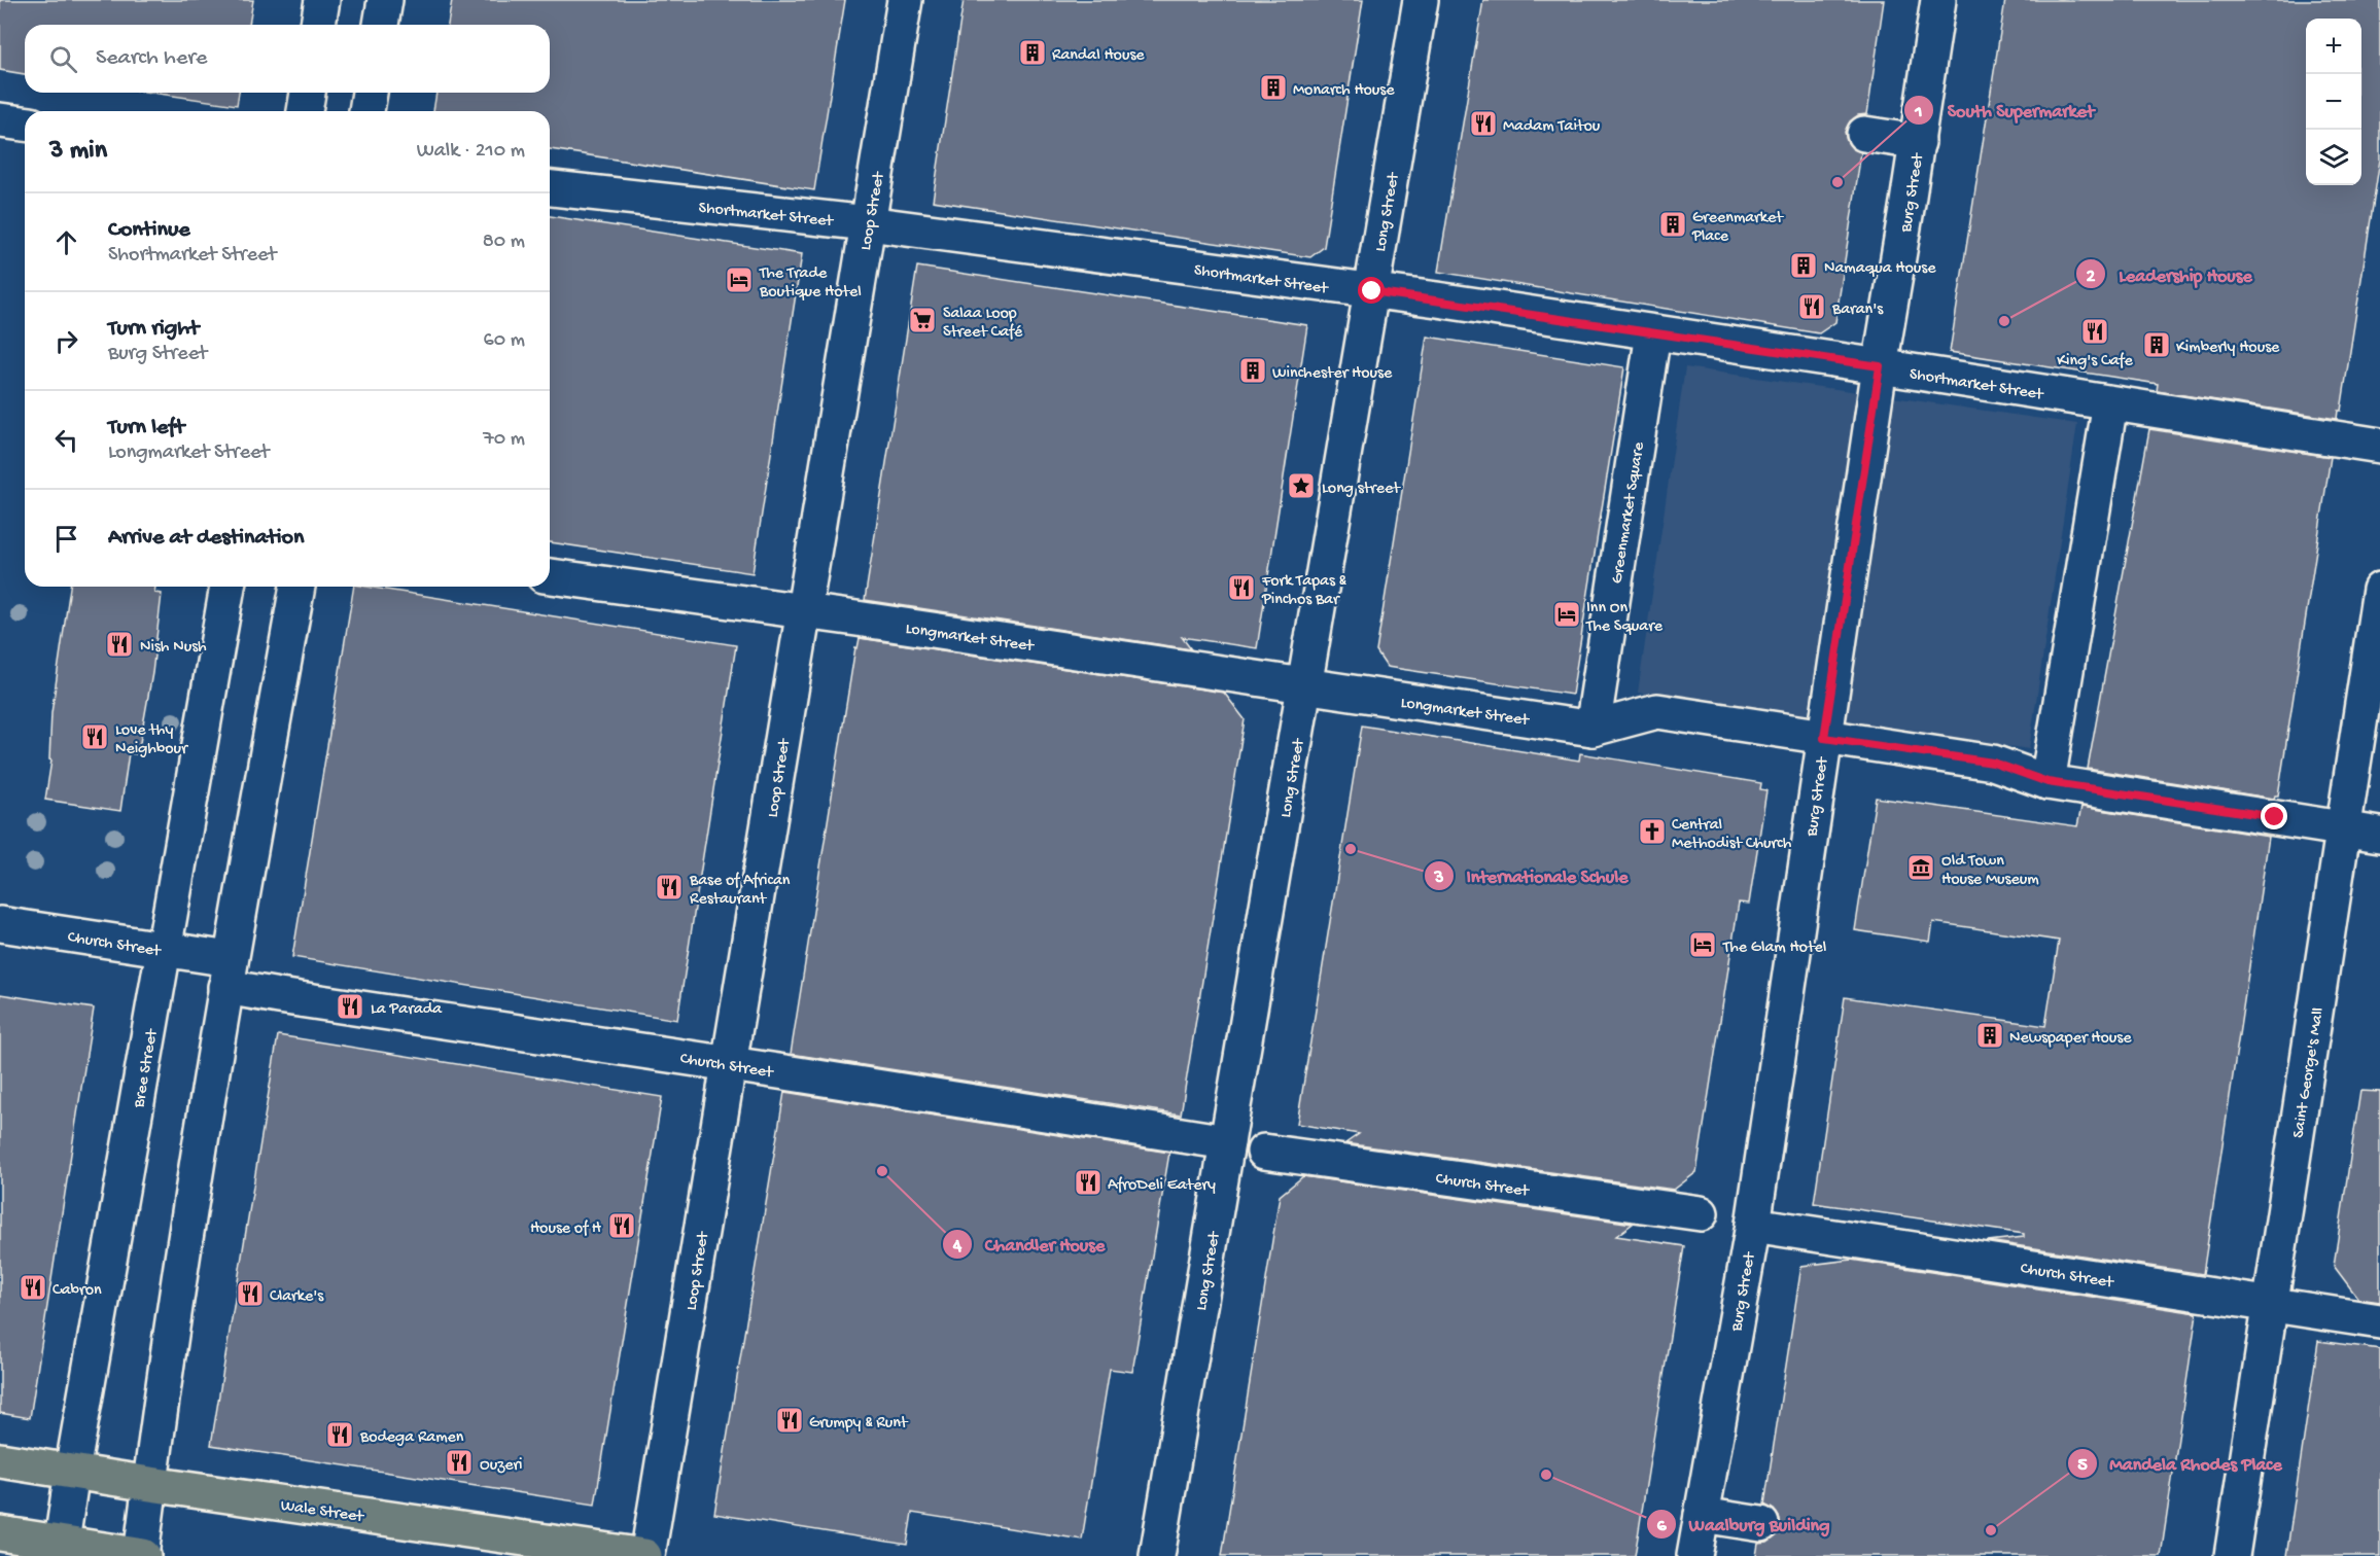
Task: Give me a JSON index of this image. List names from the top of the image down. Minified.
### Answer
{"streets":{"main road":["Wale Street"],"street":["Burg Street","Loop Street","Shortmarket Street","Long Street","Greenmarket Square","Longmarket Street","Church Street","Bree Street","Saint George's Mall"]},"crossings":[["Burg Street","Shortmarket Street"],["Burg Street","Longmarket Street"],["Burg Street","Church Street"],["Loop Street","Shortmarket Street"],["Loop Street","Longmarket Street"],["Loop Street","Church Street"],["Loop Street","Wale Street"],["Shortmarket Street","Long Street"],["Shortmarket Street","Greenmarket Square"],["Long Street","Longmarket Street"],["Long Street","Church Street"],["Greenmarket Square","Longmarket Street"],["Longmarket Street","Saint George's Mall"],["Church Street","Bree Street"],["Church Street","Saint George's Mall"],["Bree Street","Wale Street"]],"places":{"building":["Randal House","Monarch House","Greenmarket Place","Namaqua House","Kimberly House","Winchester House","Newspaper House"],"restaurant":["Madam Taitou","Baran's","King's Cafe","Fork Tapas & Pinchos Bar","Nish Nush","Love thy Neighbour","Base of African Restaurant","La Parada","AfroDeli Eatery","House of H","Cabron","Clarke's","Grumpy & Runt","Bodega Ramen","Ouzeri"],"other":["South Supermarket","Leadership House","Internationale Schule","Chandler House","Waalburg Building","Mandela Rhodes Place"],"hotel":["The Trade Boutique Hotel","Inn On The Square","The Glam Hotel"],"supermarket":["Salaa Loop Street Café"],"place":["Long street"],"church":["Central Methodist Church"],"museum":["Old Town House Museum"]},"page":{"map_buttons":["+","−"],"search":"Search here","heading":["3 min","Walk · 210 m"],"list":[["Continue","Shortmarket Street","80 m"],["Turn right","Burg Street","60 m"],["Turn left","Longmarket Street","70 m"],"Arrive at destination"]}}
